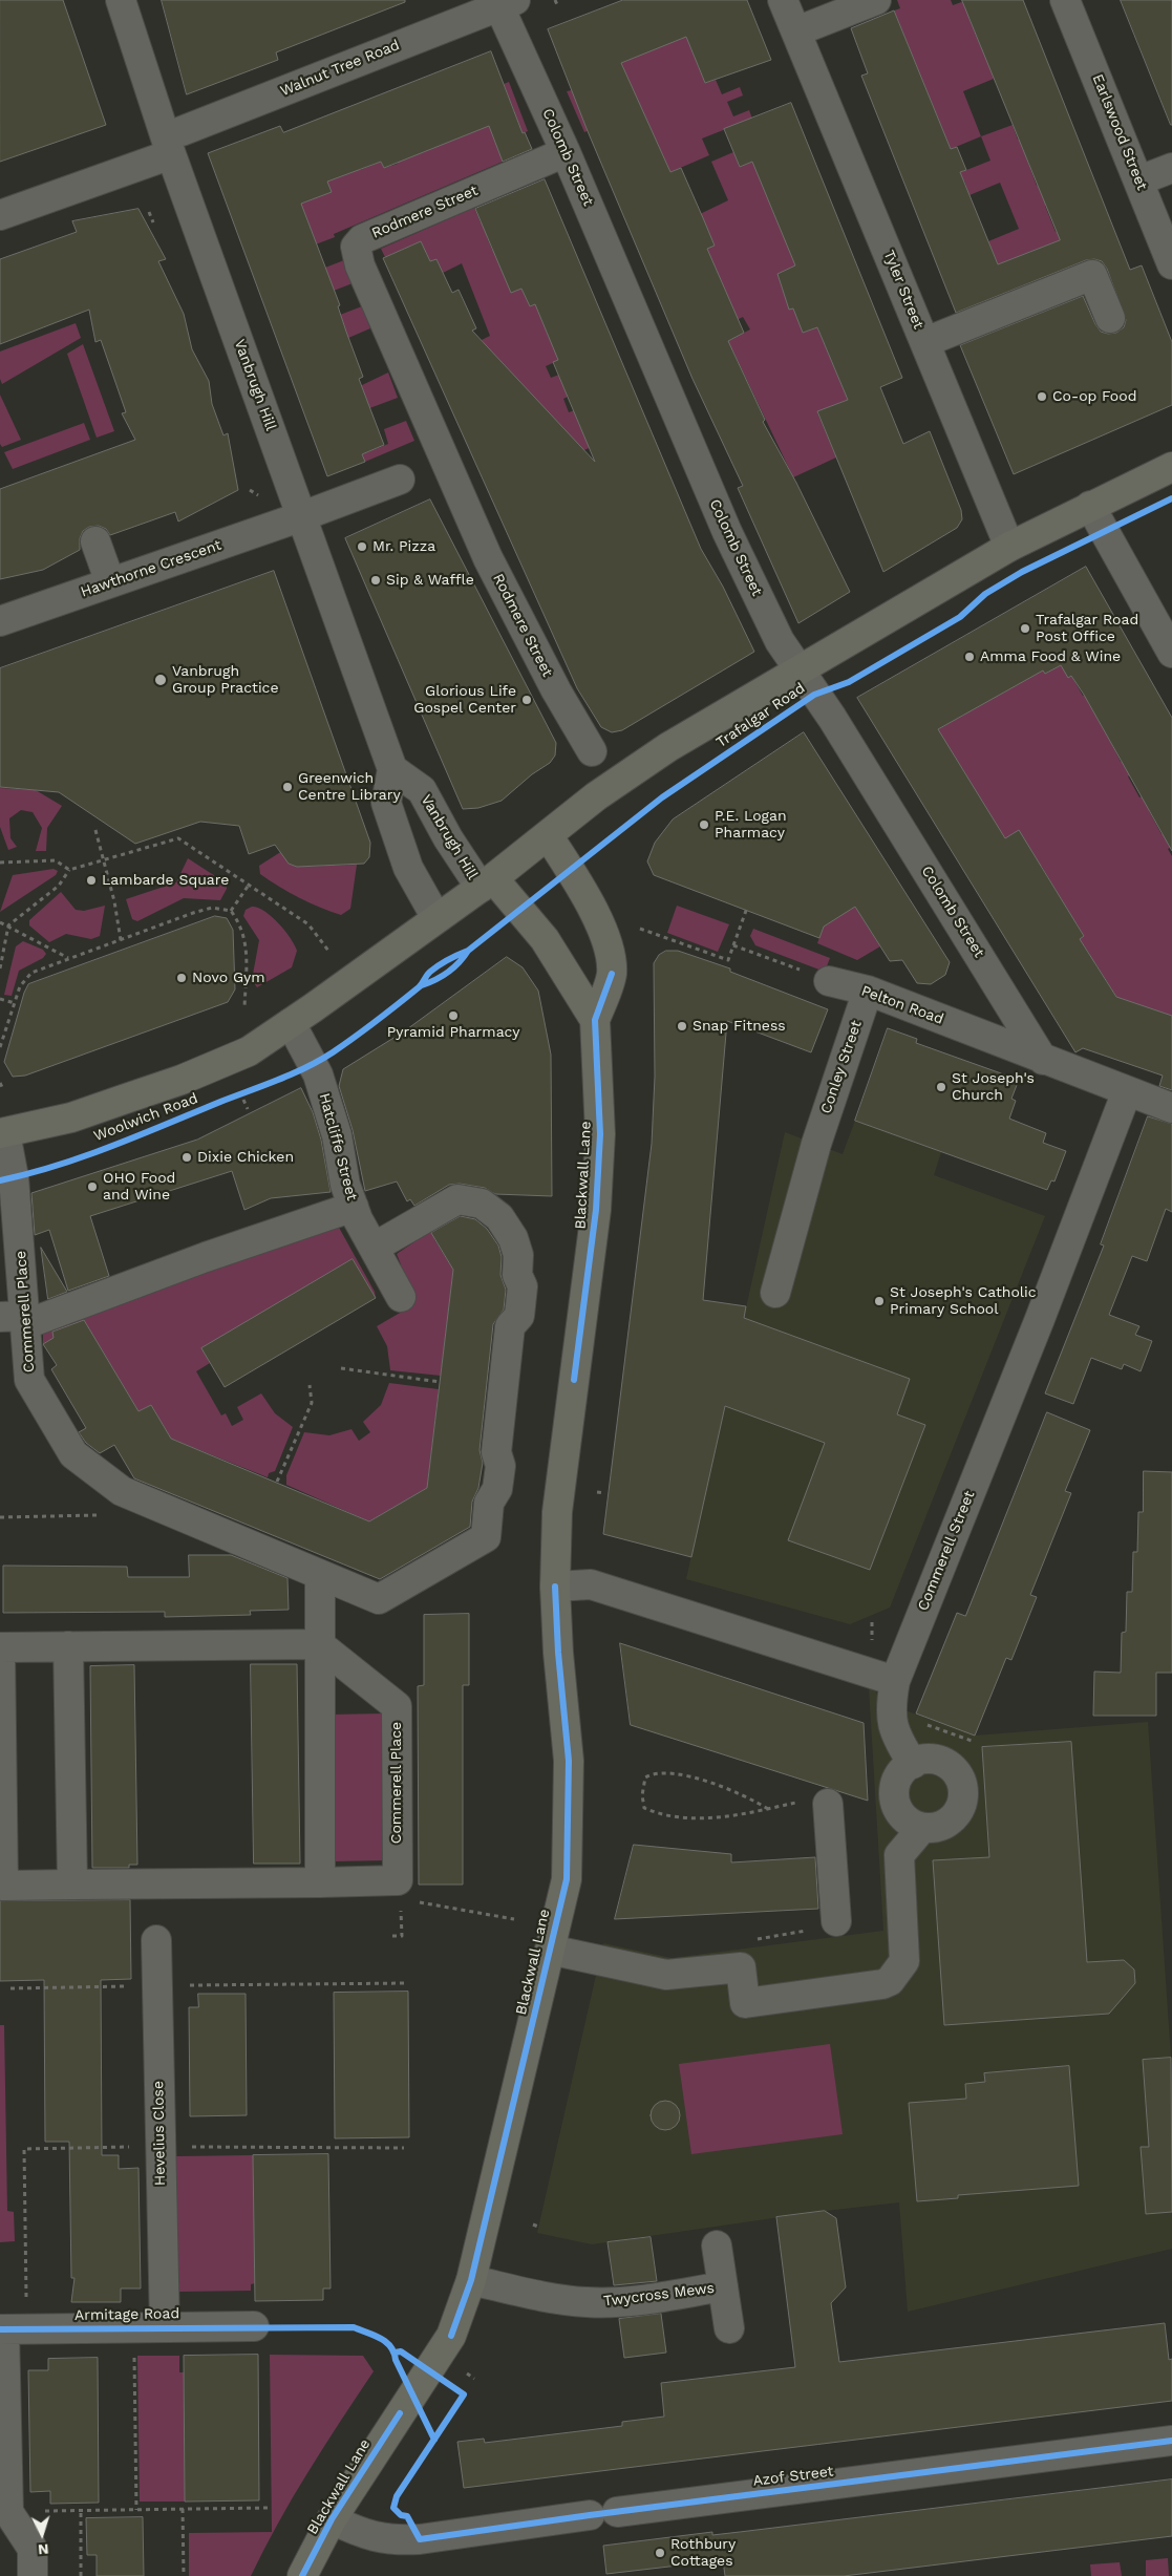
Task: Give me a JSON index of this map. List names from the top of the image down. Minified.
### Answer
{"streets":{"main road":["Trafalgar Road","Woolwich Road","Blackwall Lane"],"street":["Walnut Tree Road","Earlswood Street","Colomb Street","Rodmere Street","Tyler Street","Vanbrugh Hill","Hawthorne Crescent","Pelton Road","Conley Street","Hatcliffe Street","Commerell Place","Commerell Street","Hevelius Close","Twycross Mews","Armitage Road","Azof Street"]},"crossings":[["Walnut Tree Road","Colomb Street"],["Walnut Tree Road","Vanbrugh Hill"],["Colomb Street","Rodmere Street"],["Colomb Street","Trafalgar Road"],["Colomb Street","Pelton Road"],["Tyler Street","Trafalgar Road"],["Vanbrugh Hill","Hawthorne Crescent"],["Vanbrugh Hill","Trafalgar Road"],["Vanbrugh Hill","Woolwich Road"],["Trafalgar Road","Woolwich Road"],["Trafalgar Road","Blackwall Lane"],["Pelton Road","Conley Street"],["Pelton Road","Commerell Street"],["Woolwich Road","Hatcliffe Street"],["Woolwich Road","Commerell Place"],["Hatcliffe Street","Commerell Place"],["Blackwall Lane","Twycross Mews"],["Hevelius Close","Armitage Road"]],"places":["Co-op Food","Mr. Pizza","Sip & Waffle","Trafalgar Road Post Office","Amma Food & Wine","Vanbrugh Group Practice","Glorious Life Gospel Center","Greenwich Centre Library","P.E. Logan Pharmacy","Lambarde Square","Novo Gym","Pyramid Pharmacy","Snap Fitness","St Joseph's Church","Dixie Chicken","OHO Food and Wine","St Joseph's Catholic Primary School","Rothbury Cottages"],"north":"bottom"}
